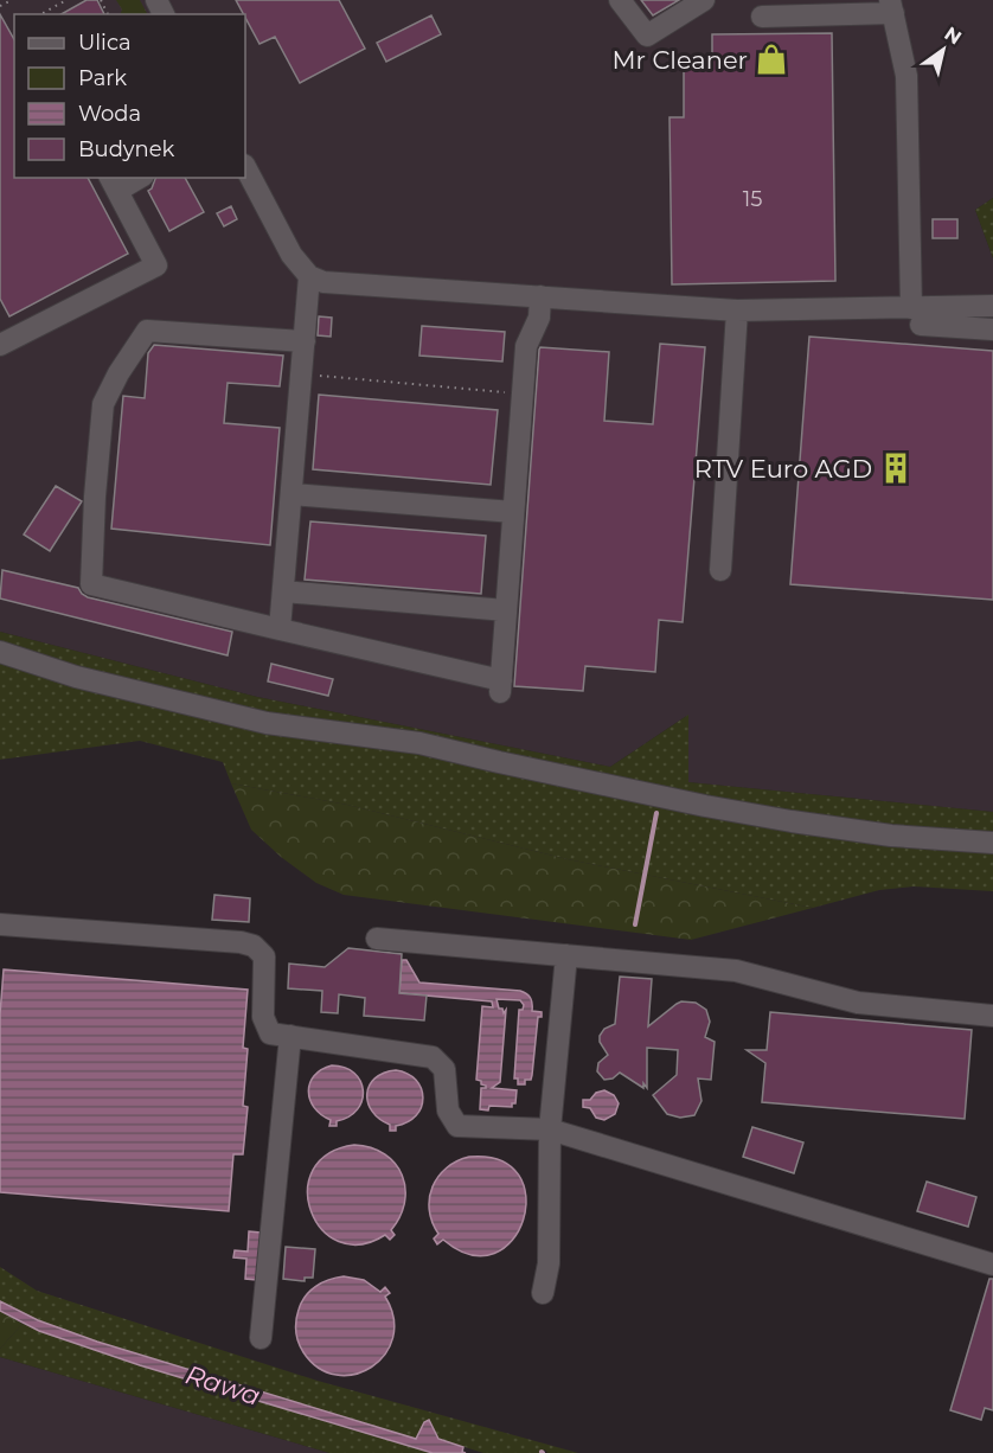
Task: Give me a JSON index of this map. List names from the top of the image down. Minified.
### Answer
{"water":["Rawa"],"places":{"shop":["Mr Cleaner"],"building":["RTV Euro AGD"]},"house_numbers":["15"],"legend":["Ulica","Park","Woda","Budynek"],"north":"top right"}
